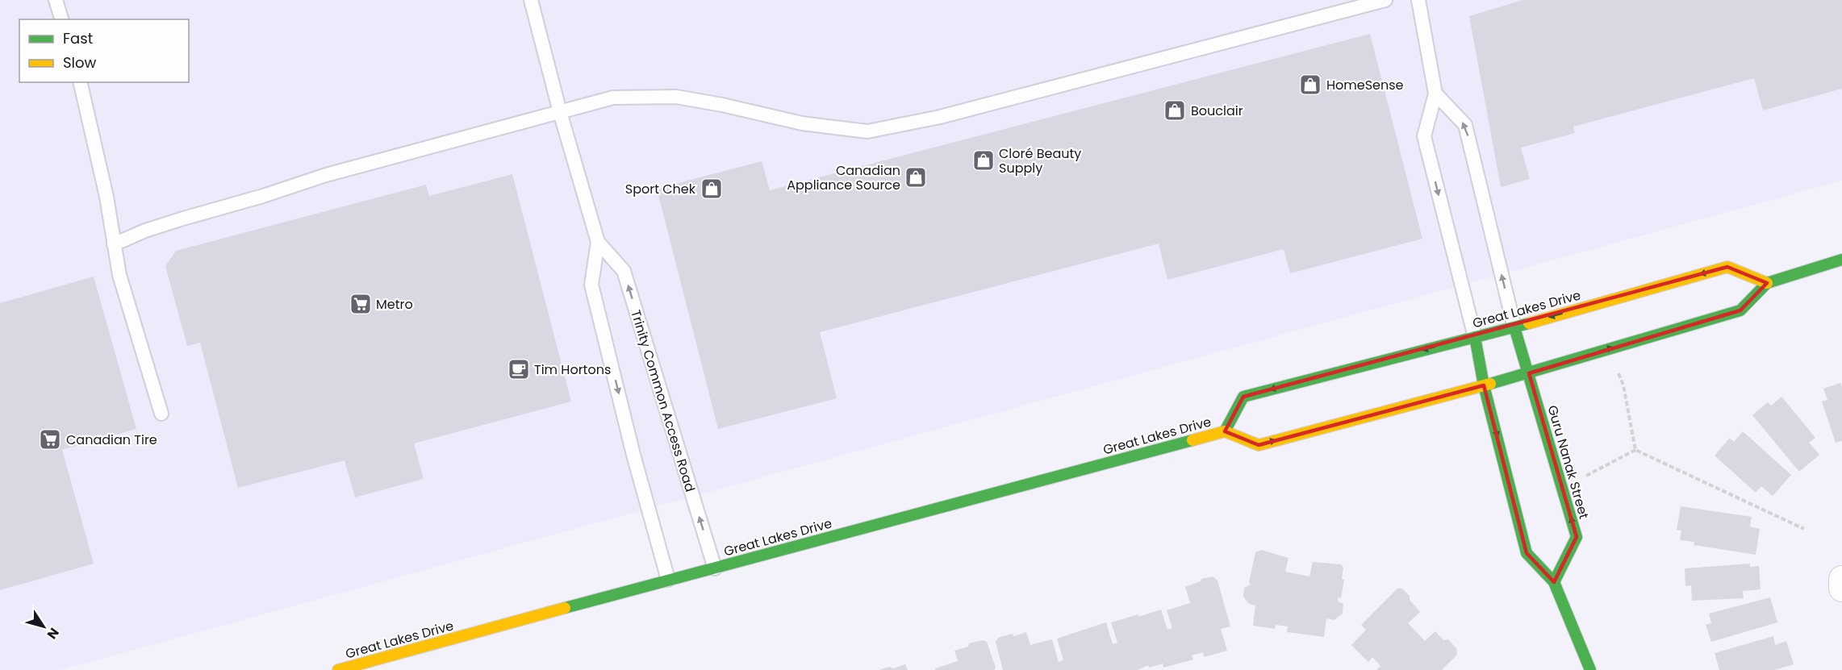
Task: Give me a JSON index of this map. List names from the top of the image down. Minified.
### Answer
{"streets":{"street":["Great Lakes Drive","Guru Nanak Street"],"lane":["Trinity Common Access Road"]},"crossings":[["Great Lakes Drive","Trinity Common Access Road"],["Great Lakes Drive","Guru Nanak Street"]],"places":{"shop":["HomeSense","Bouclair","Cloré Beauty Supply","Canadian Appliance Source","Sport Chek"],"supermarket":["Metro","Canadian Tire"],"cafe":["Tim Hortons"]},"legend":["Fast","Slow"],"north":"bottom right"}
